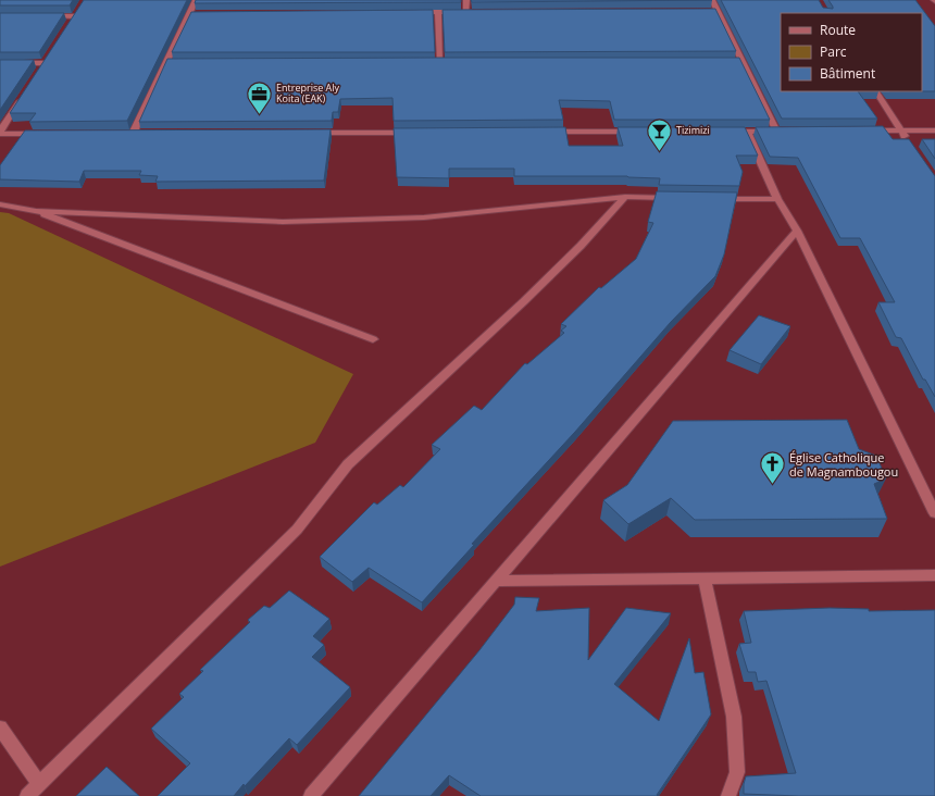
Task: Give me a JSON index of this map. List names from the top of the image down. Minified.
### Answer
{"places":{"office":["Entreprise Aly Koita (EAK)"],"bar":["Tizimizi"],"church":["Église Catholique de Magnambougou"]},"legend":["Route","Parc","Bâtiment"]}
